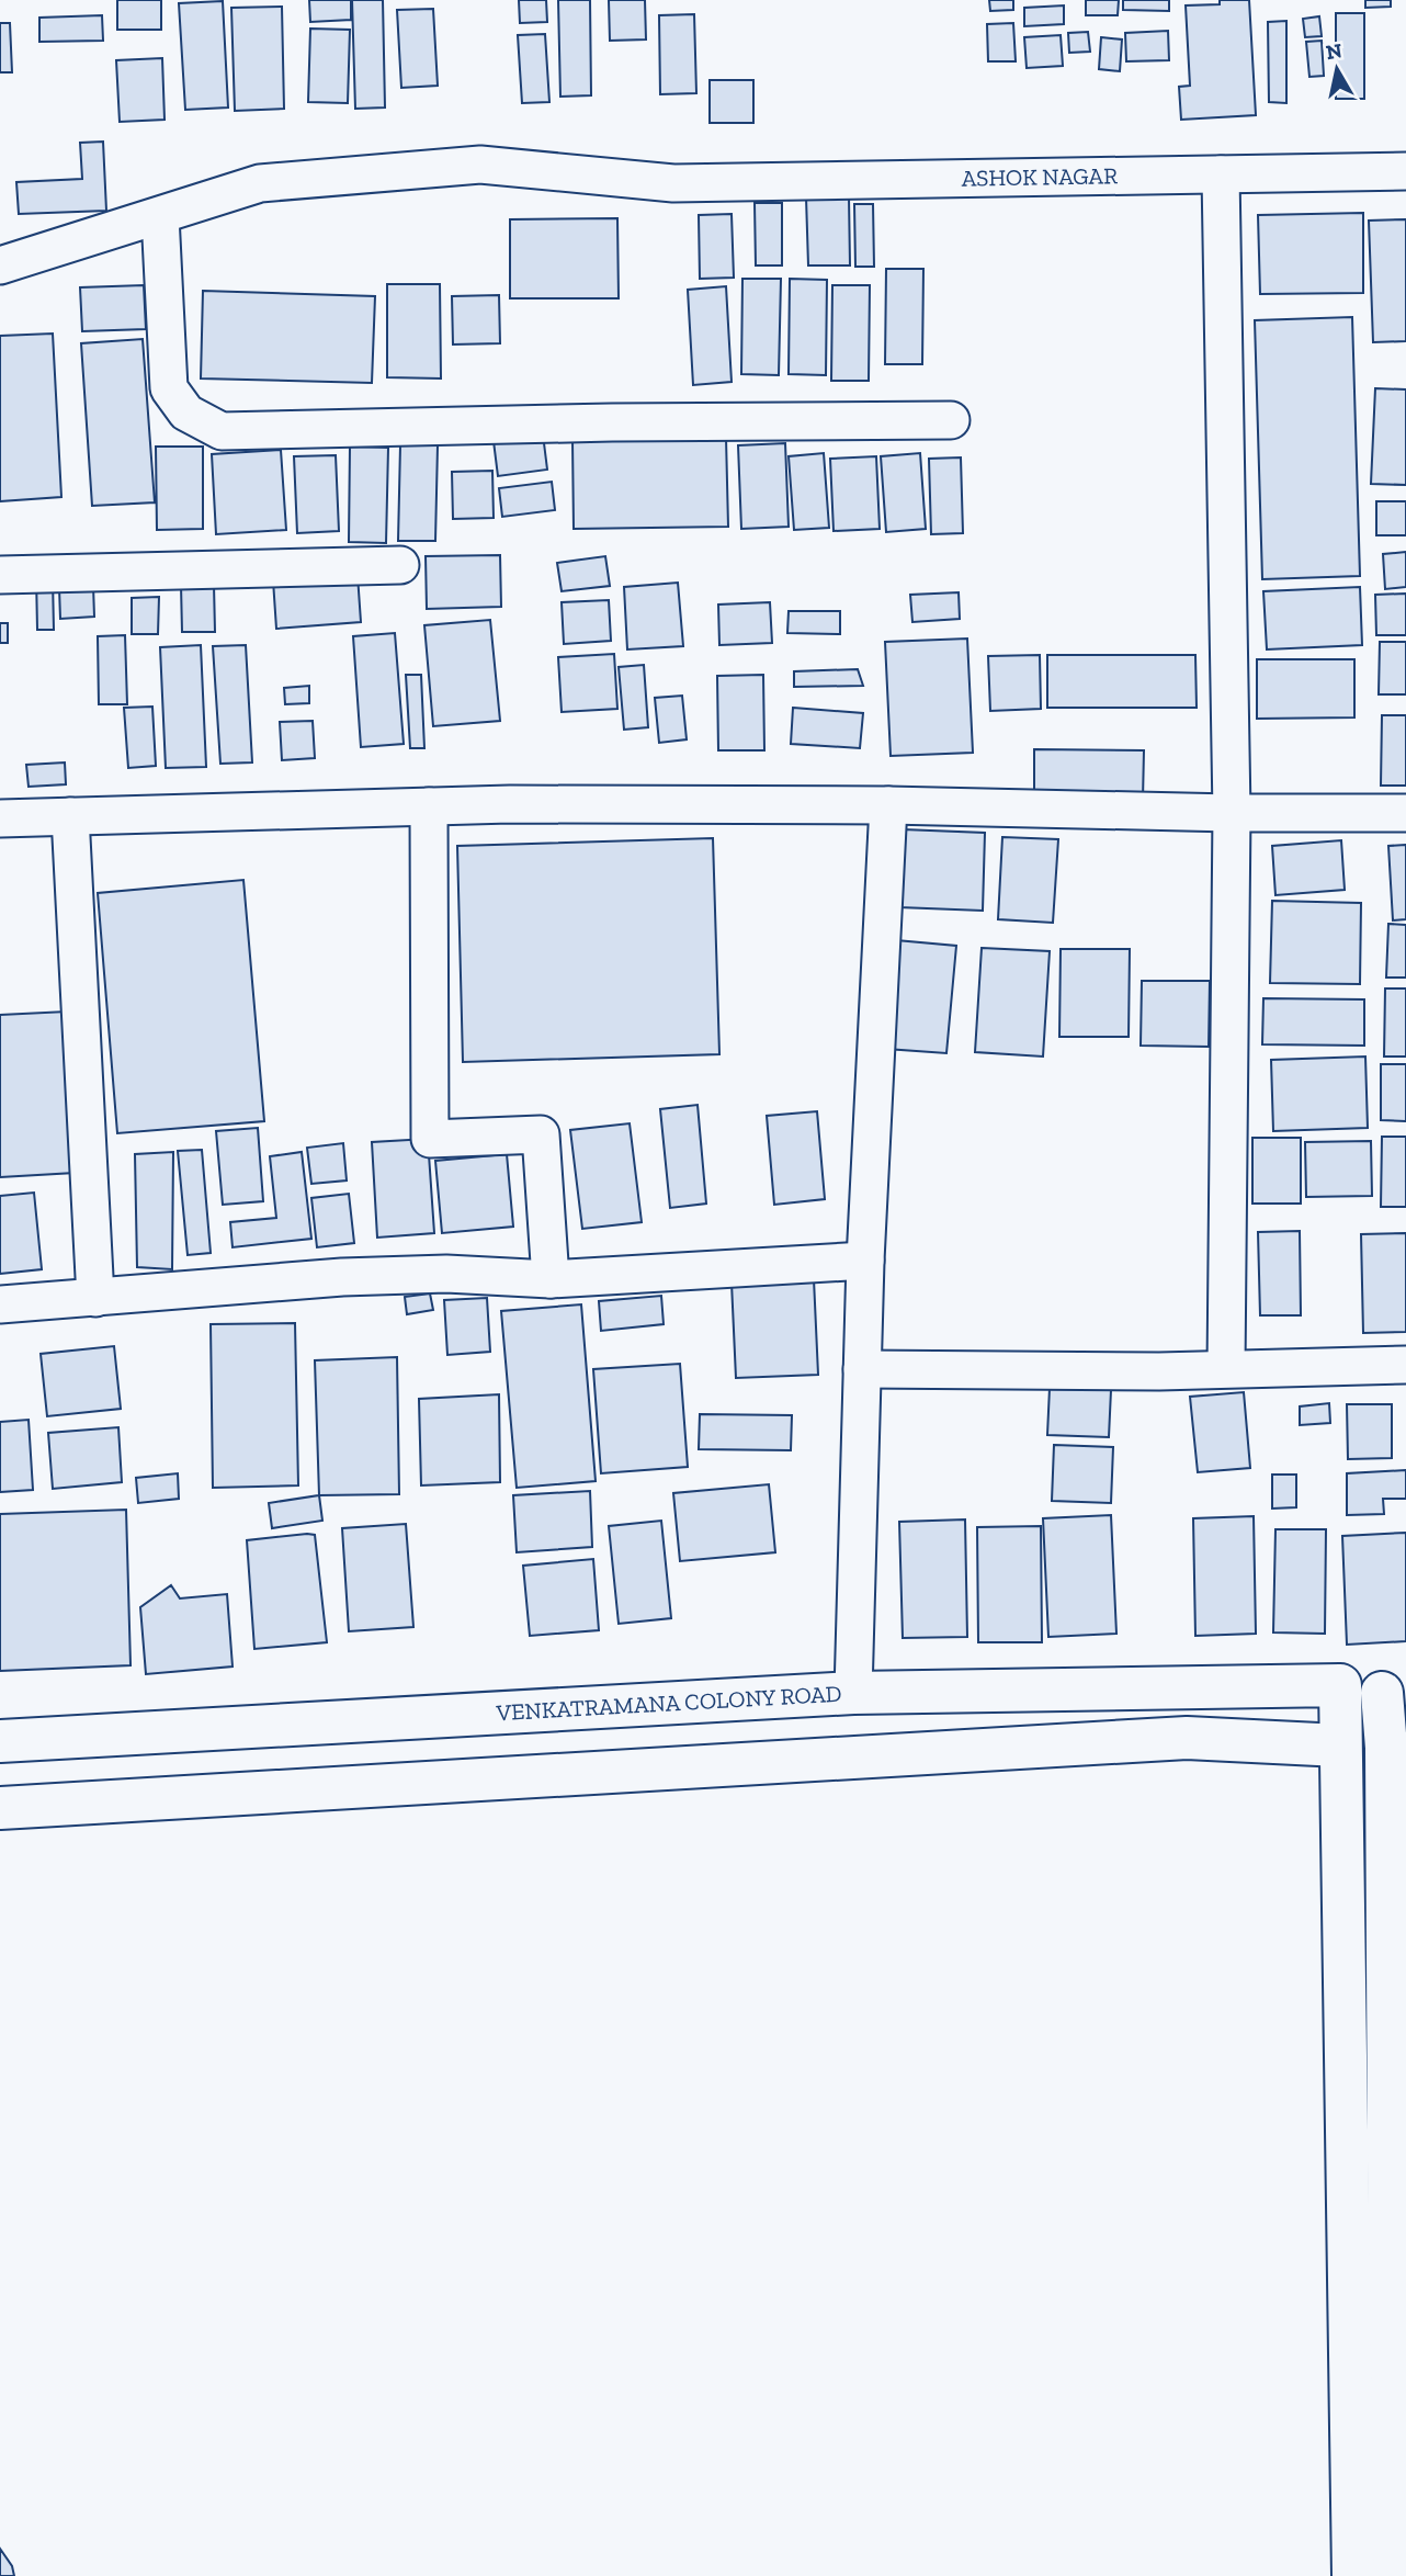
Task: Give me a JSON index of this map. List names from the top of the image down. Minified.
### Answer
{"streets":{"main road":["VENKATRAMANA COLONY ROAD"],"street":["ASHOK NAGAR"]},"north":"top"}
